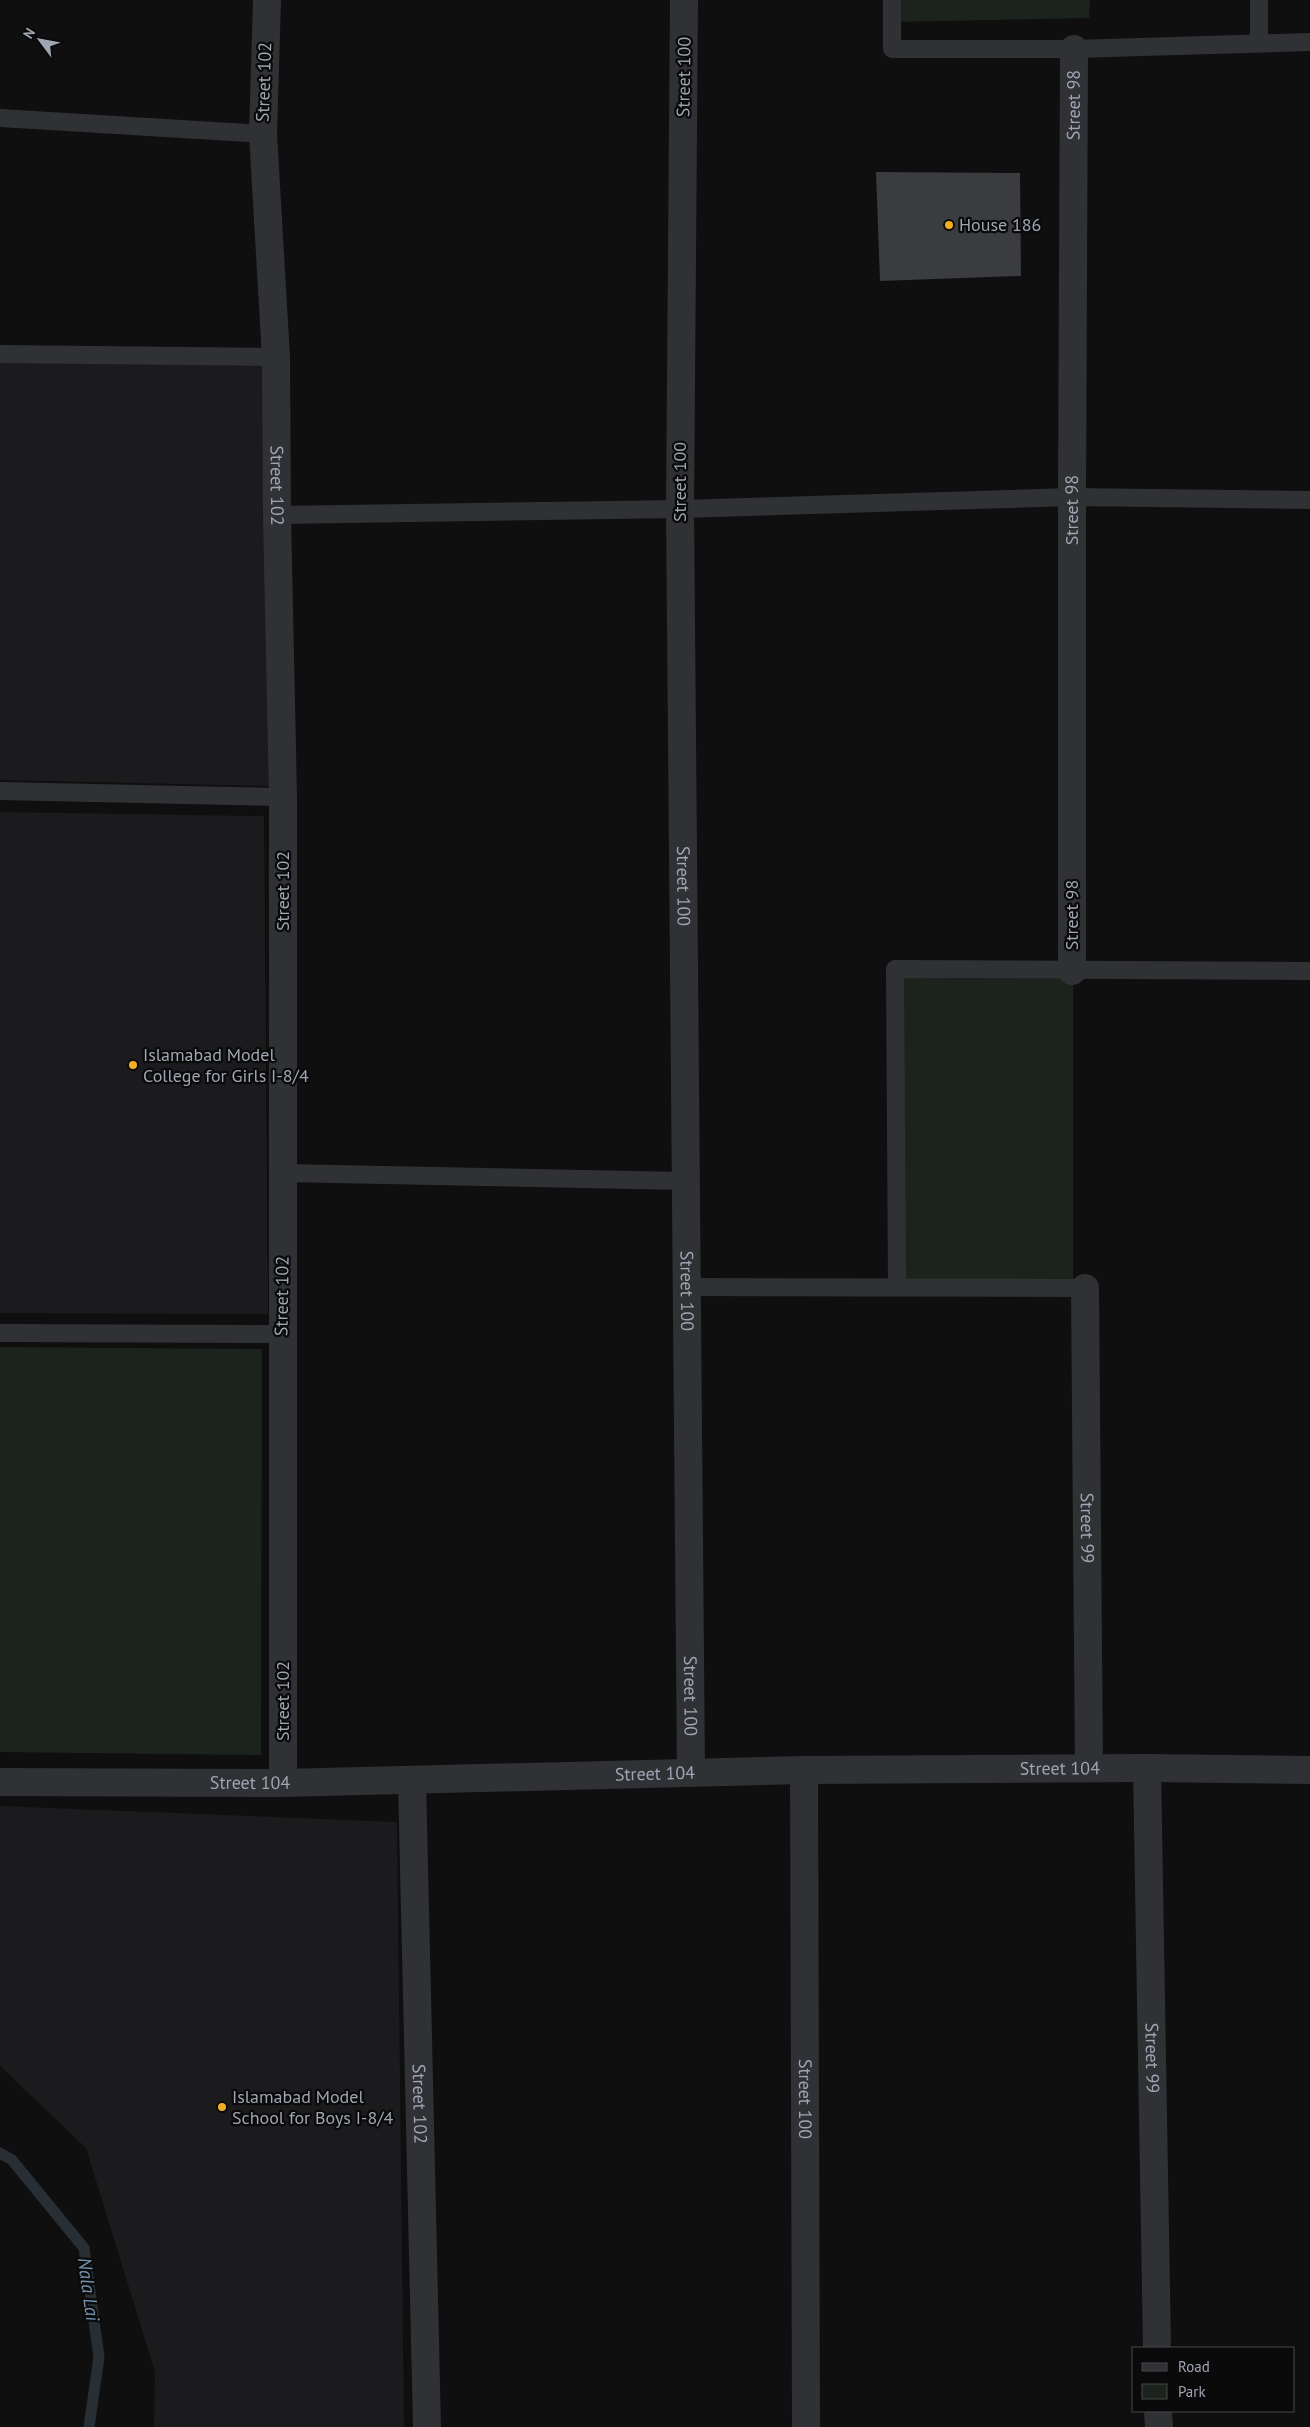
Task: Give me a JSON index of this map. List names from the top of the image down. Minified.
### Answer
{"streets":{"street":["Street 100","Street 102","Street 98","Street 99","Street 104"]},"crossings":[["Street 100","Street 104"],["Street 102","Street 104"],["Street 99","Street 104"]],"water":["Nala Lai"],"places":["House 186","Islamabad Model College for Girls I-8/4","Islamabad Model School for Boys I-8/4"],"legend":["Road","Park"],"north":"top left"}
